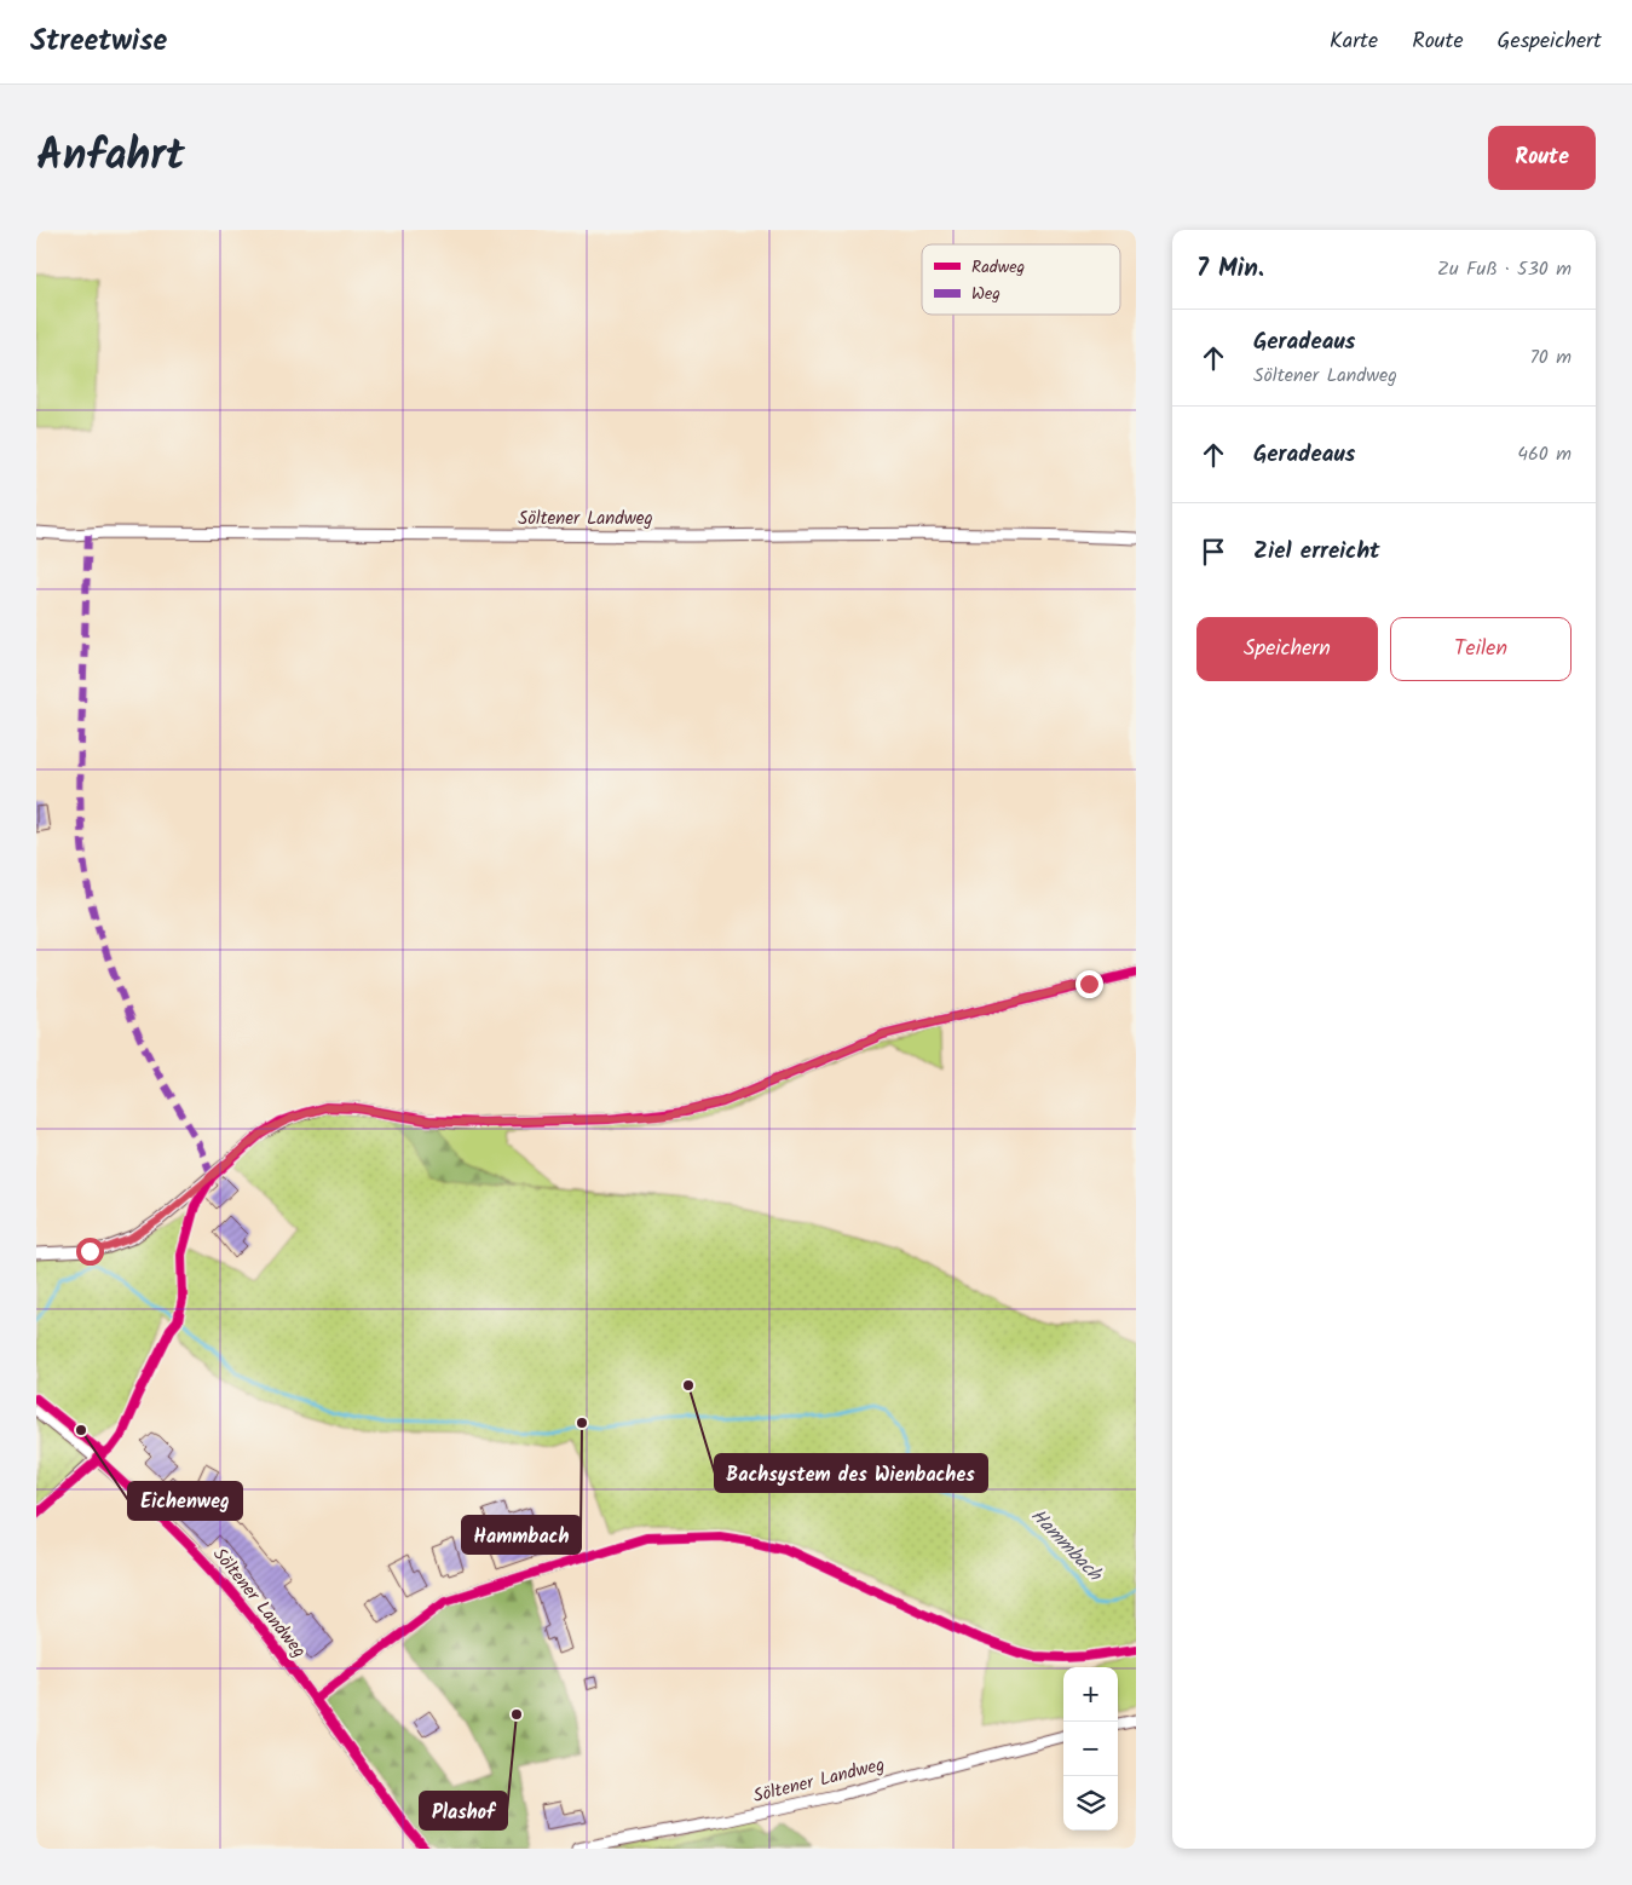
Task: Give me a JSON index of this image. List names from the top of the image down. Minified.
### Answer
{"streets":{"street":["Söltener Landweg"]},"water":["Hammbach"],"places":["Bachsystem des Wienbaches","Hammbach","Eichenweg","Plashof"],"legend":["Radweg","Weg"],"page":{"header":"Streetwise","nav":["Karte","Route","Gespeichert"],"title":"Anfahrt","buttons":["Route",["Speichern","Teilen"]],"heading":["7 Min.","Zu Fuß · 530 m"],"list":[["Geradeaus","Söltener Landweg","70 m"],["Geradeaus","460 m"],"Ziel erreicht"],"map_buttons":["+","−"]}}
